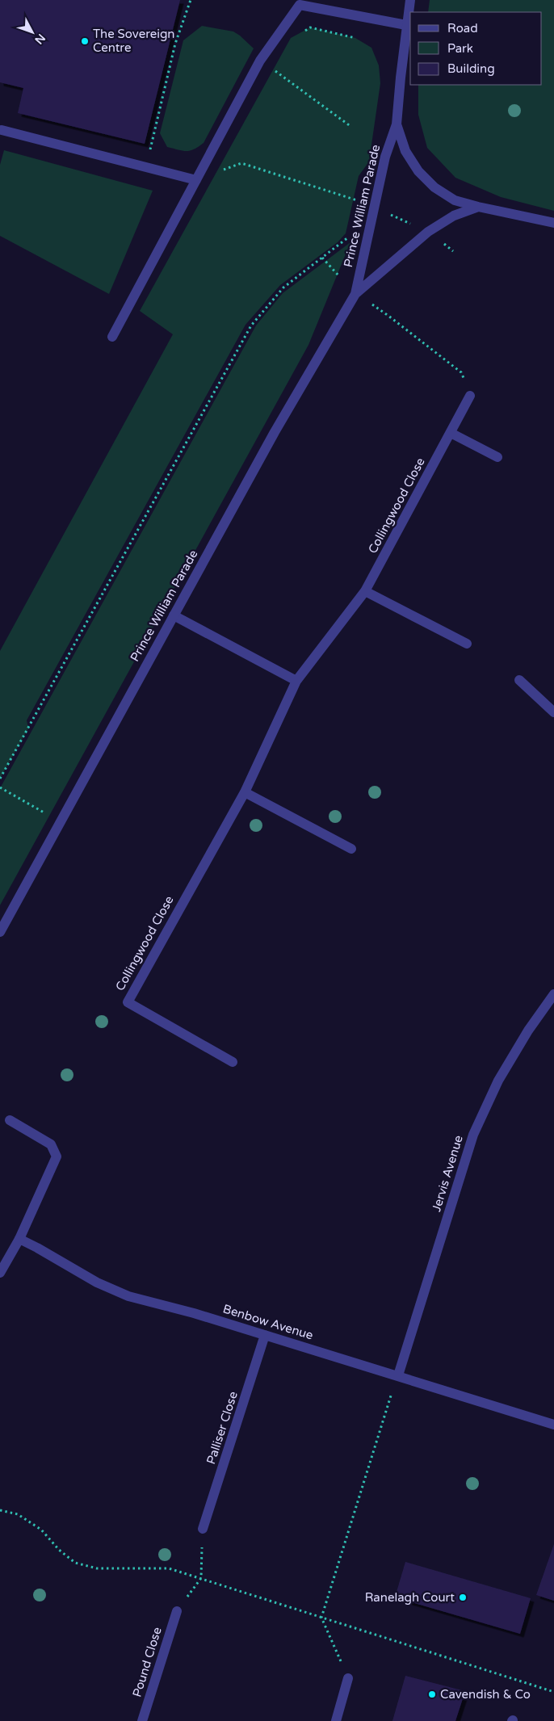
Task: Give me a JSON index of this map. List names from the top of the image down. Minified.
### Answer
{"streets":{"street":["Prince William Parade","Collingwood Close","Jervis Avenue","Benbow Avenue","Palliser Close","Pound Close"]},"crossings":[["Jervis Avenue","Benbow Avenue"],["Benbow Avenue","Palliser Close"]],"places":["The Sovereign Centre","Ranelagh Court","Cavendish & Co"],"legend":["Road","Park","Building"],"north":"bottom right"}
